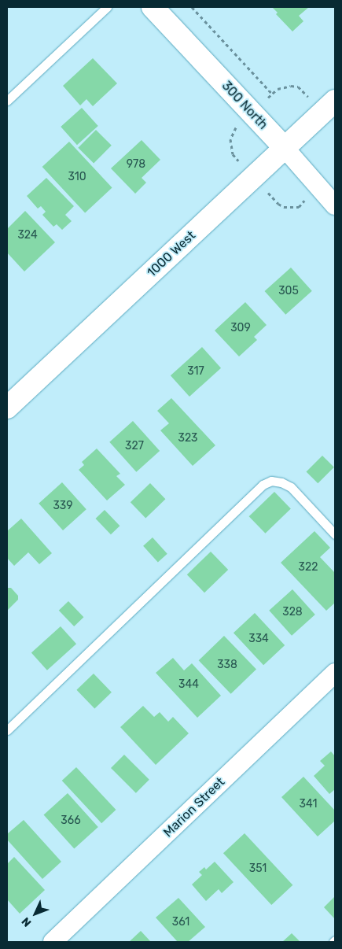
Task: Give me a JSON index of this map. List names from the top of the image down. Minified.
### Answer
{"streets":{"street":["300 North","1000 West","Marion Street"]},"crossings":[["300 North","1000 West"]],"house_numbers":["978","310","324","305","309","317","323","327","339","322","328","334","338","344","341","366","351","361"],"north":"bottom left"}
